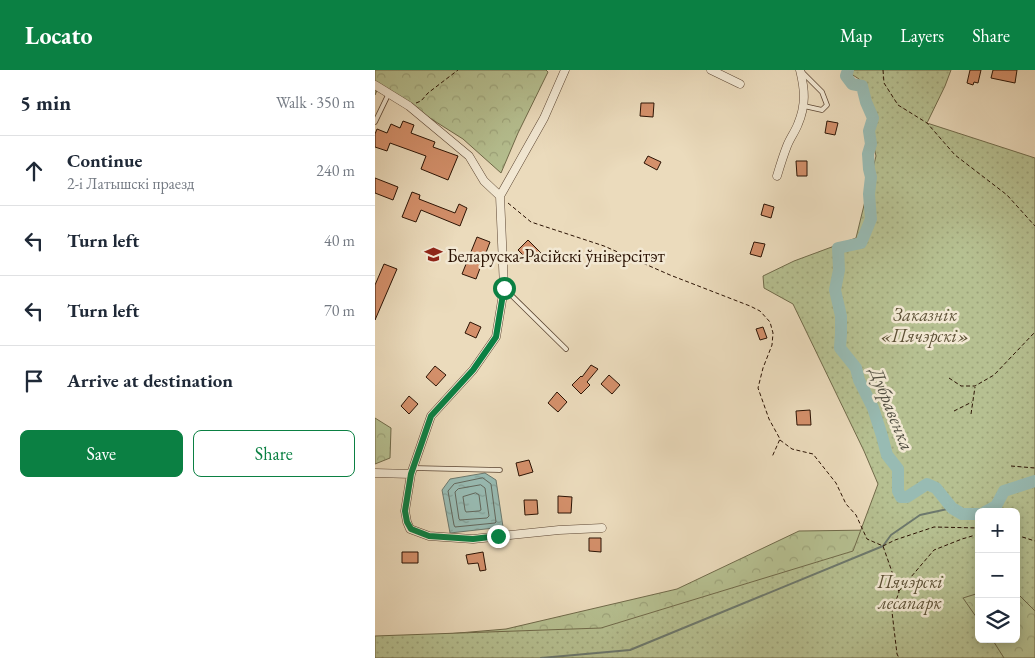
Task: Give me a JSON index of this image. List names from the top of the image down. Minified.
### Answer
{"water":["Дубравенка"],"parks":["Заказнік «Пячэрскі»","Пячэрскі лесапарк"],"places":{"school or university":["Беларуска-Расійскі ўніверсітэт"]},"page":{"header":"Locato","nav":["Map","Layers","Share"],"heading":["5 min","Walk · 350 m"],"list":[["Continue","2-і Латышскі праезд","240 m"],["Turn left","40 m"],["Turn left","70 m"],"Arrive at destination"],"buttons":["Save","Share"],"map_buttons":["+","−"]}}
